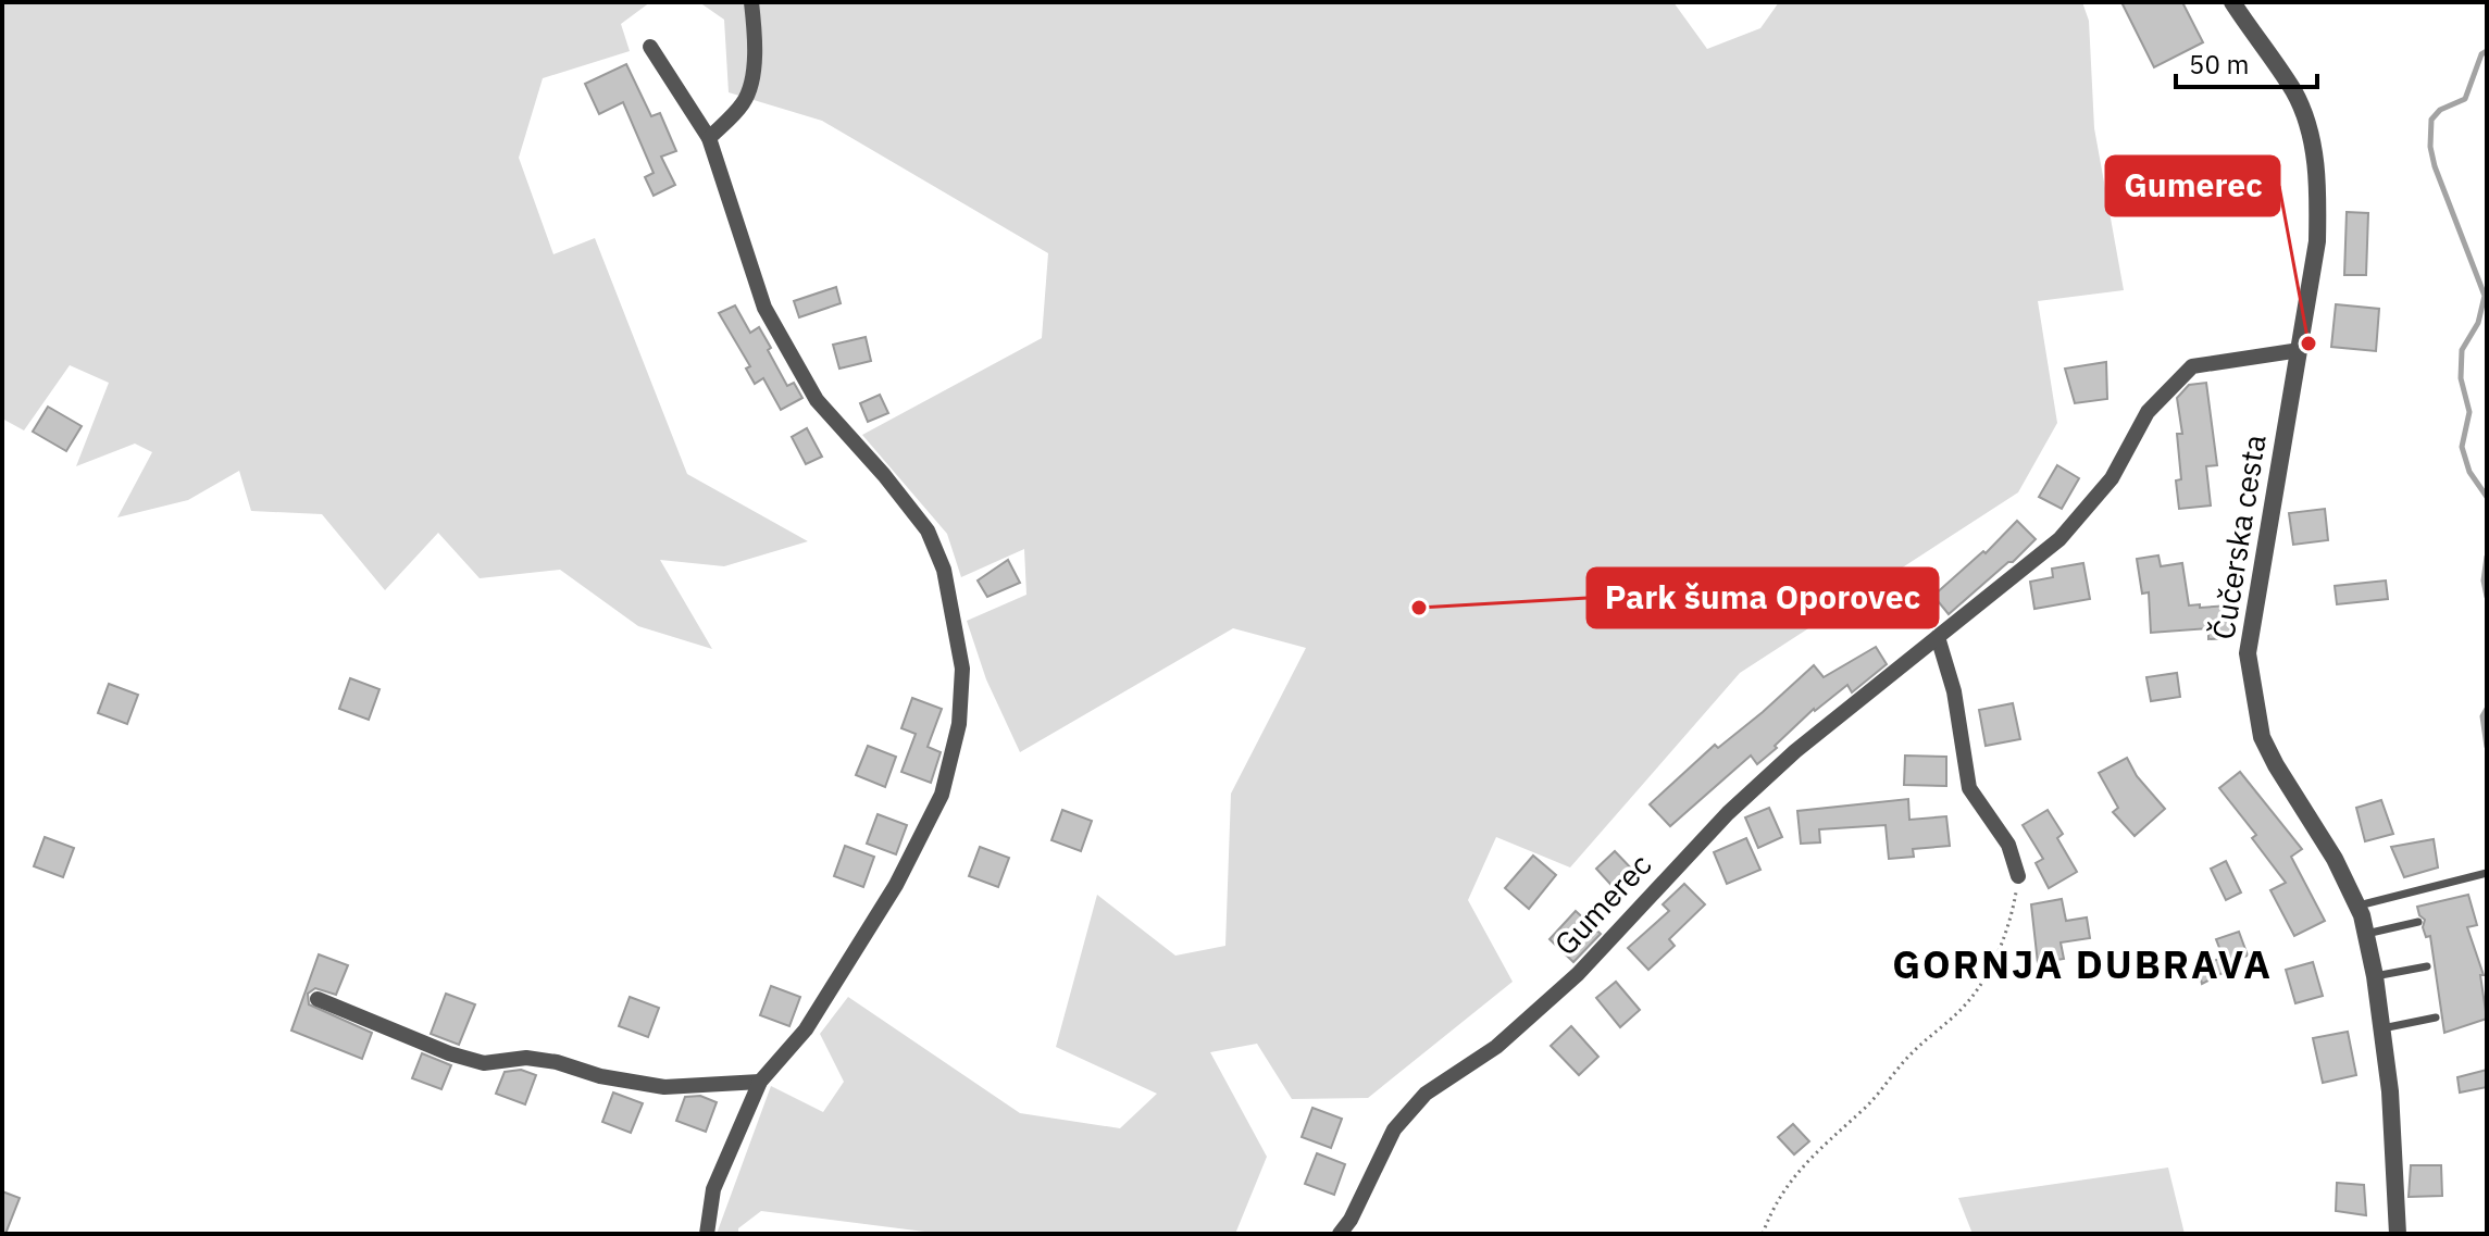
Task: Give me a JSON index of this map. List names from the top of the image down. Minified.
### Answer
{"streets":{"street":["Čučerska cesta","Gumerec"]},"crossings":[["Čučerska cesta","Gumerec"]],"districts":["GORNJA DUBRAVA"],"places":["Gumerec","Park šuma Oporovec"],"scale_bar":"50 m"}
